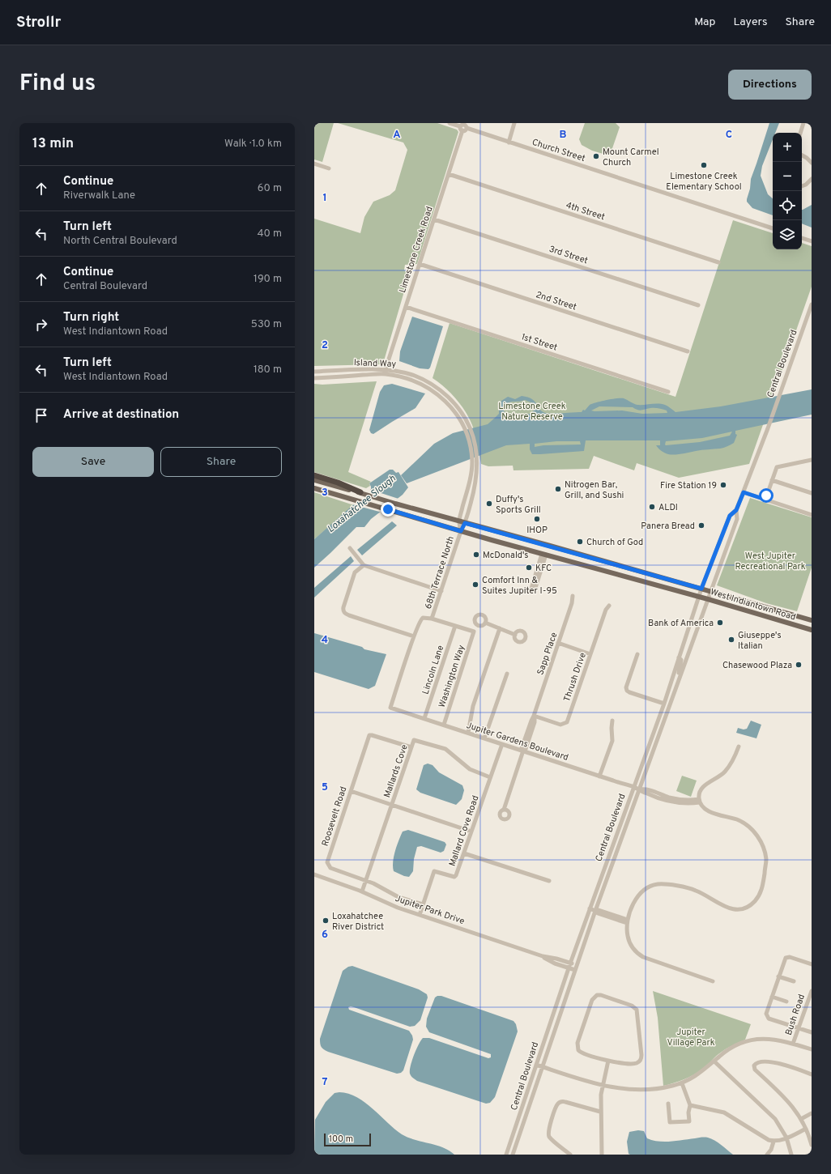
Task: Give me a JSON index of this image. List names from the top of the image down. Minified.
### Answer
{"streets":{"main road":["West Indiantown Road"],"street":["Church Street","4th Street","Limestone Creek Road","3rd Street","2nd Street","1st Street","Island Way","Central Boulevard","68th Terrace North","Sapp Place","Lincoln Lane","Washington Way","Thrush Drive","Jupiter Gardens Boulevard","Mallards Cove","Roosevelt Road","Mallard Cove Road","Jupiter Park Drive","Bush Road"]},"crossings":[["Church Street","Limestone Creek Road"],["4th Street","Limestone Creek Road"],["Limestone Creek Road","3rd Street"],["Limestone Creek Road","2nd Street"],["Limestone Creek Road","1st Street"],["Limestone Creek Road","Island Way"],["Island Way","68th Terrace North"],["Island Way","West Indiantown Road"],["Central Boulevard","West Indiantown Road"],["Central Boulevard","Jupiter Gardens Boulevard"],["Central Boulevard","Jupiter Park Drive"],["68th Terrace North","West Indiantown Road"],["Sapp Place","Thrush Drive"],["Sapp Place","Jupiter Gardens Boulevard"],["Lincoln Lane","Washington Way"],["Lincoln Lane","Jupiter Gardens Boulevard"],["Washington Way","Jupiter Gardens Boulevard"],["Jupiter Gardens Boulevard","Mallard Cove Road"],["Mallards Cove","Roosevelt Road"],["Mallards Cove","Mallard Cove Road"],["Mallards Cove","Jupiter Park Drive"],["Roosevelt Road","Mallard Cove Road"],["Mallard Cove Road","Jupiter Park Drive"]],"water":["Loxahatchee Slough"],"parks":["Limestone Creek Nature Reserve","West Jupiter Recreational Park","Jupiter Village Park"],"places":["Mount Carmel Church","Limestone Creek Elementary School","Fire Station 19","Nitrogen Bar, Grill, and Sushi","Duffy's Sports Grill","ALDI","IHOP","Panera Bread","Church of God","McDonald's","KFC","Comfort Inn & Suites Jupiter I-95","Bank of America","Giuseppe's Italian","Chasewood Plaza","Loxahatchee River District"],"scale_bar":"100 m","page":{"header":"Strollr","nav":["Map","Layers","Share"],"title":"Find us","buttons":["Directions",["Save","Share"]],"heading":["13 min","Walk · 1.0 km"],"map_buttons":["+","−"],"list":[["Continue","Riverwalk Lane","60 m"],["Turn left","North Central Boulevard","40 m"],["Continue","Central Boulevard","190 m"],["Turn right","West Indiantown Road","530 m"],["Turn left","West Indiantown Road","180 m"],"Arrive at destination"],"scale":"100 m"},"grid":{"columns":["A","B","C"],"rows":["1","2","3","4","5","6","7"]}}
